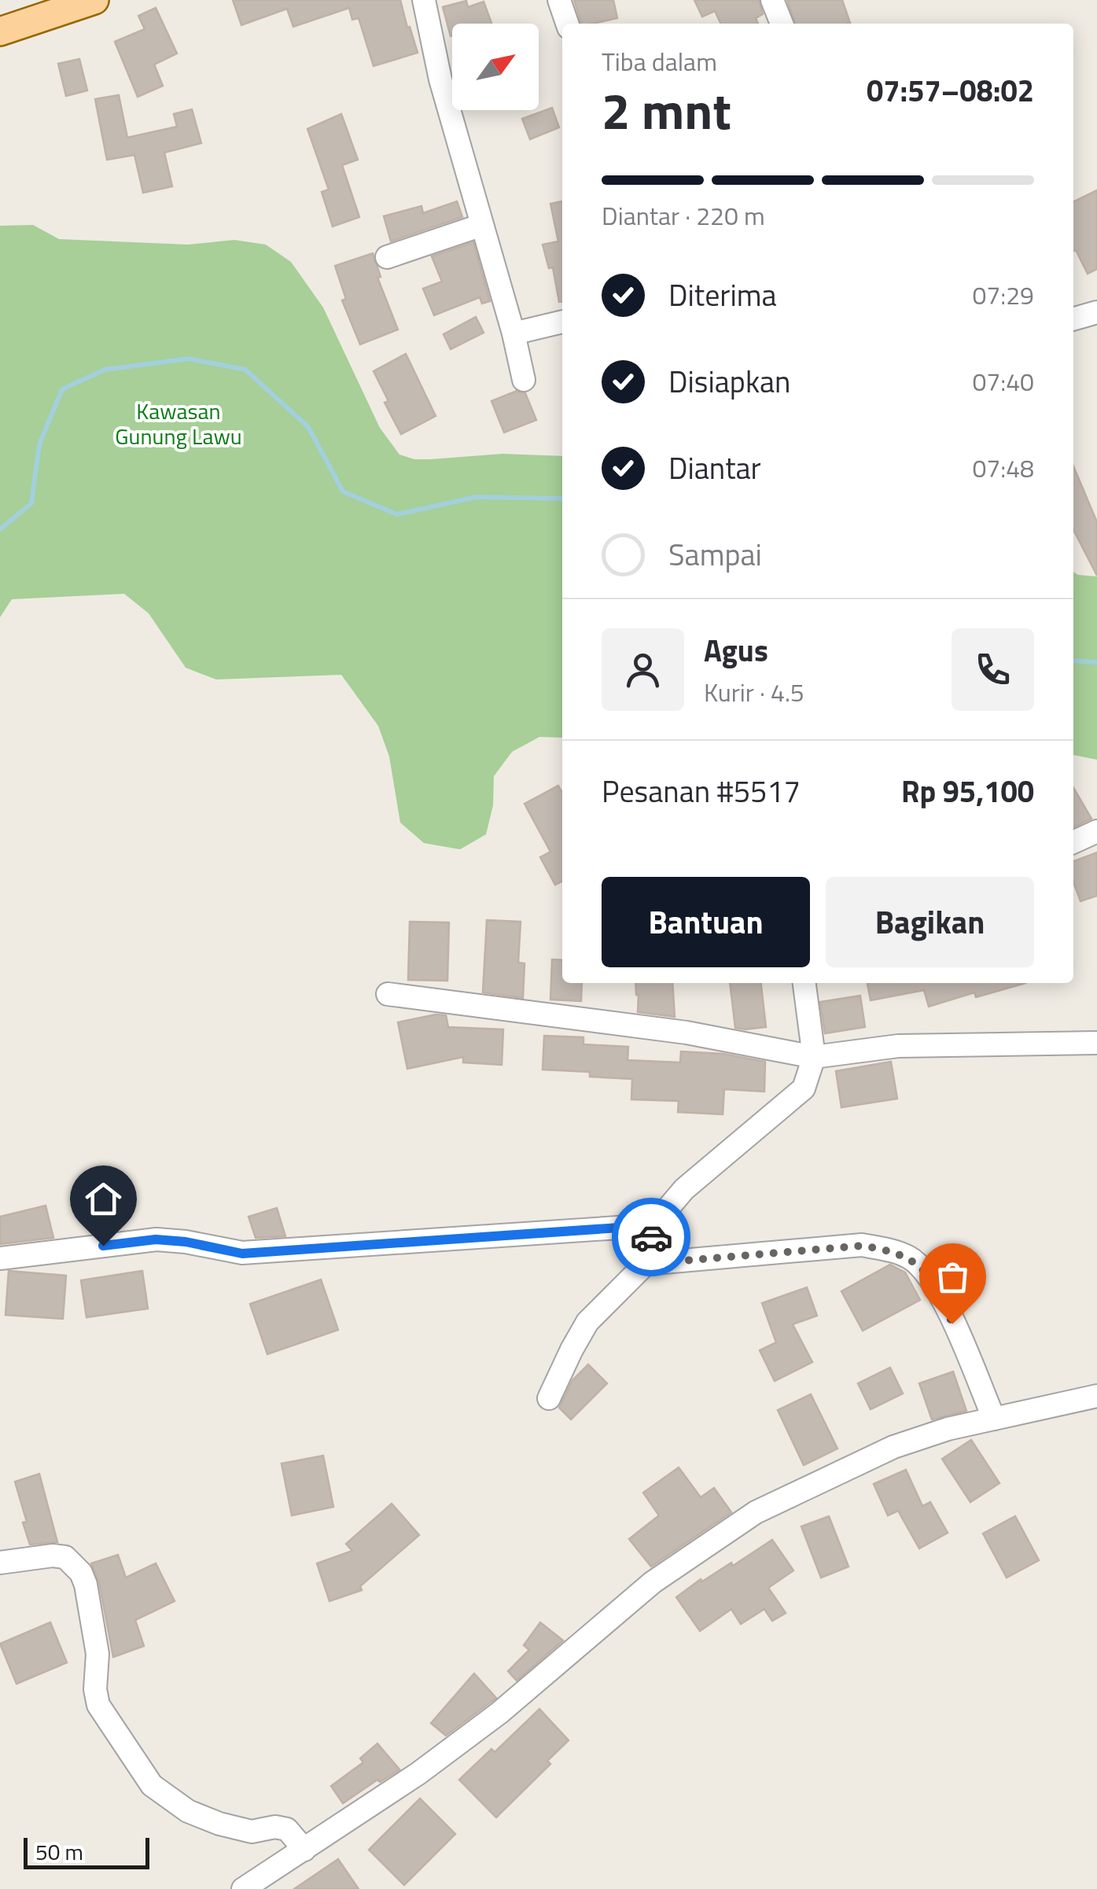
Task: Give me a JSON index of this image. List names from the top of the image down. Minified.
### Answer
{"parks":["Kawasan Gunung Lawu"],"scale_bar":"50 m","north":"top right","page":{"heading":["2 mnt","Tiba dalam","07:57–08:02"],"panel":["Agus","Kurir · 4.5","Pesanan #5517","Rp 95,100"],"bar":"Diantar · 220 m","list":[["Diterima","07:29"],["Disiapkan","07:40"],["Diantar","07:48"],"Sampai"],"buttons":["Bantuan","Bagikan"],"scale":"50 m"}}
